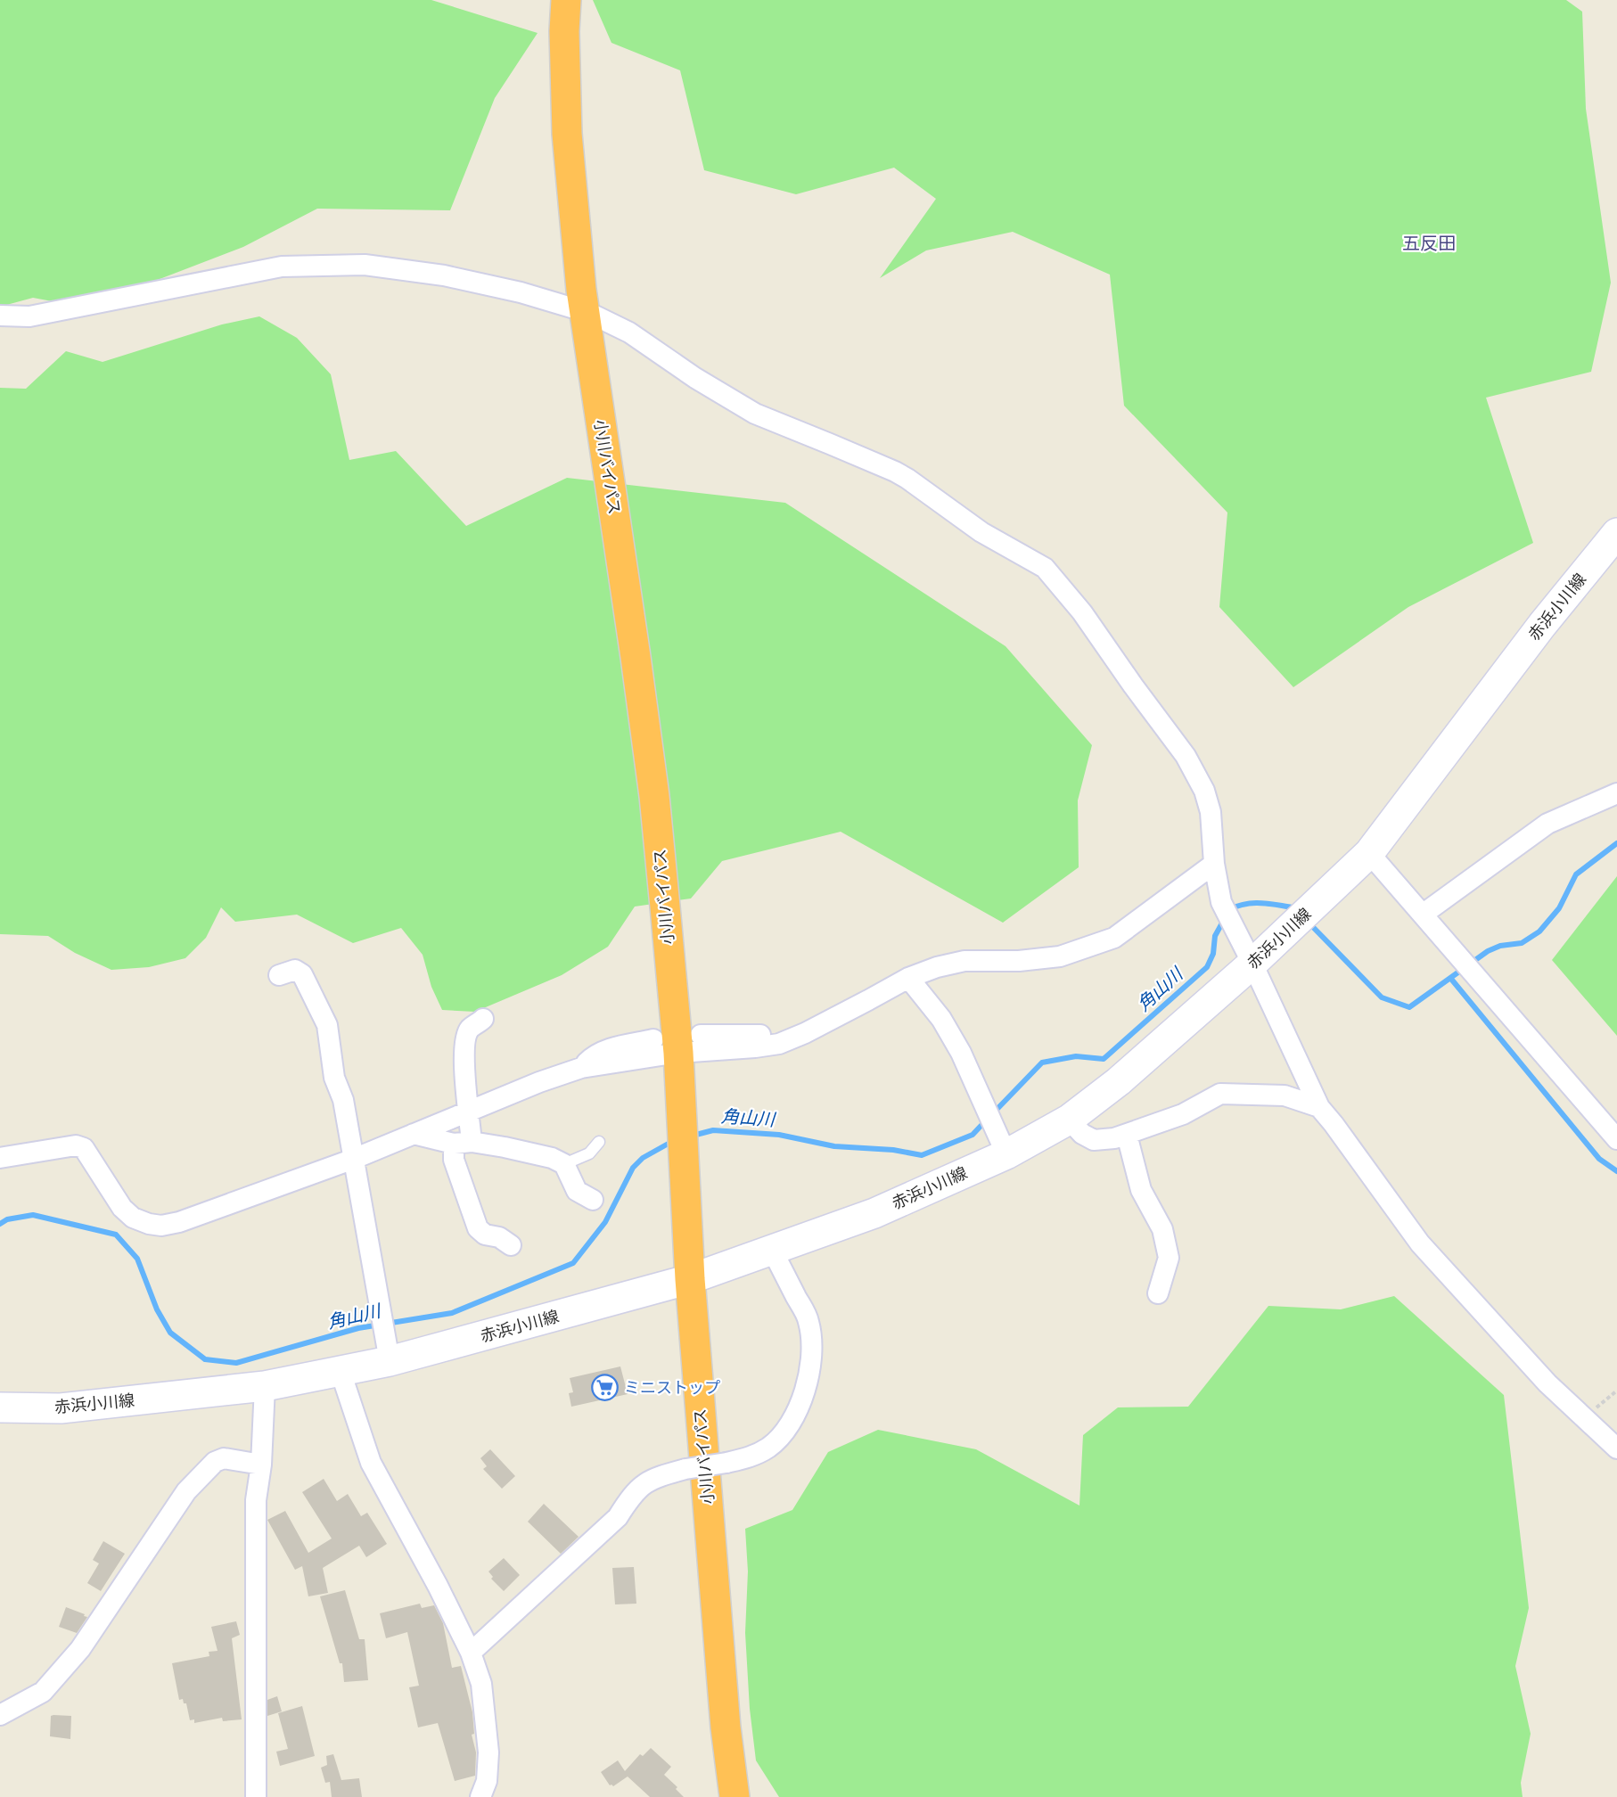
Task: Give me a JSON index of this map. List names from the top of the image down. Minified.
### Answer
{"streets":{"highway":["小川バイパス"],"main road":["赤浜小川線"]},"crossings":[["小川バイパス","赤浜小川線"]],"districts":["五反田"],"water":["角山川"],"places":{"supermarket":["ミニストップ"]}}
